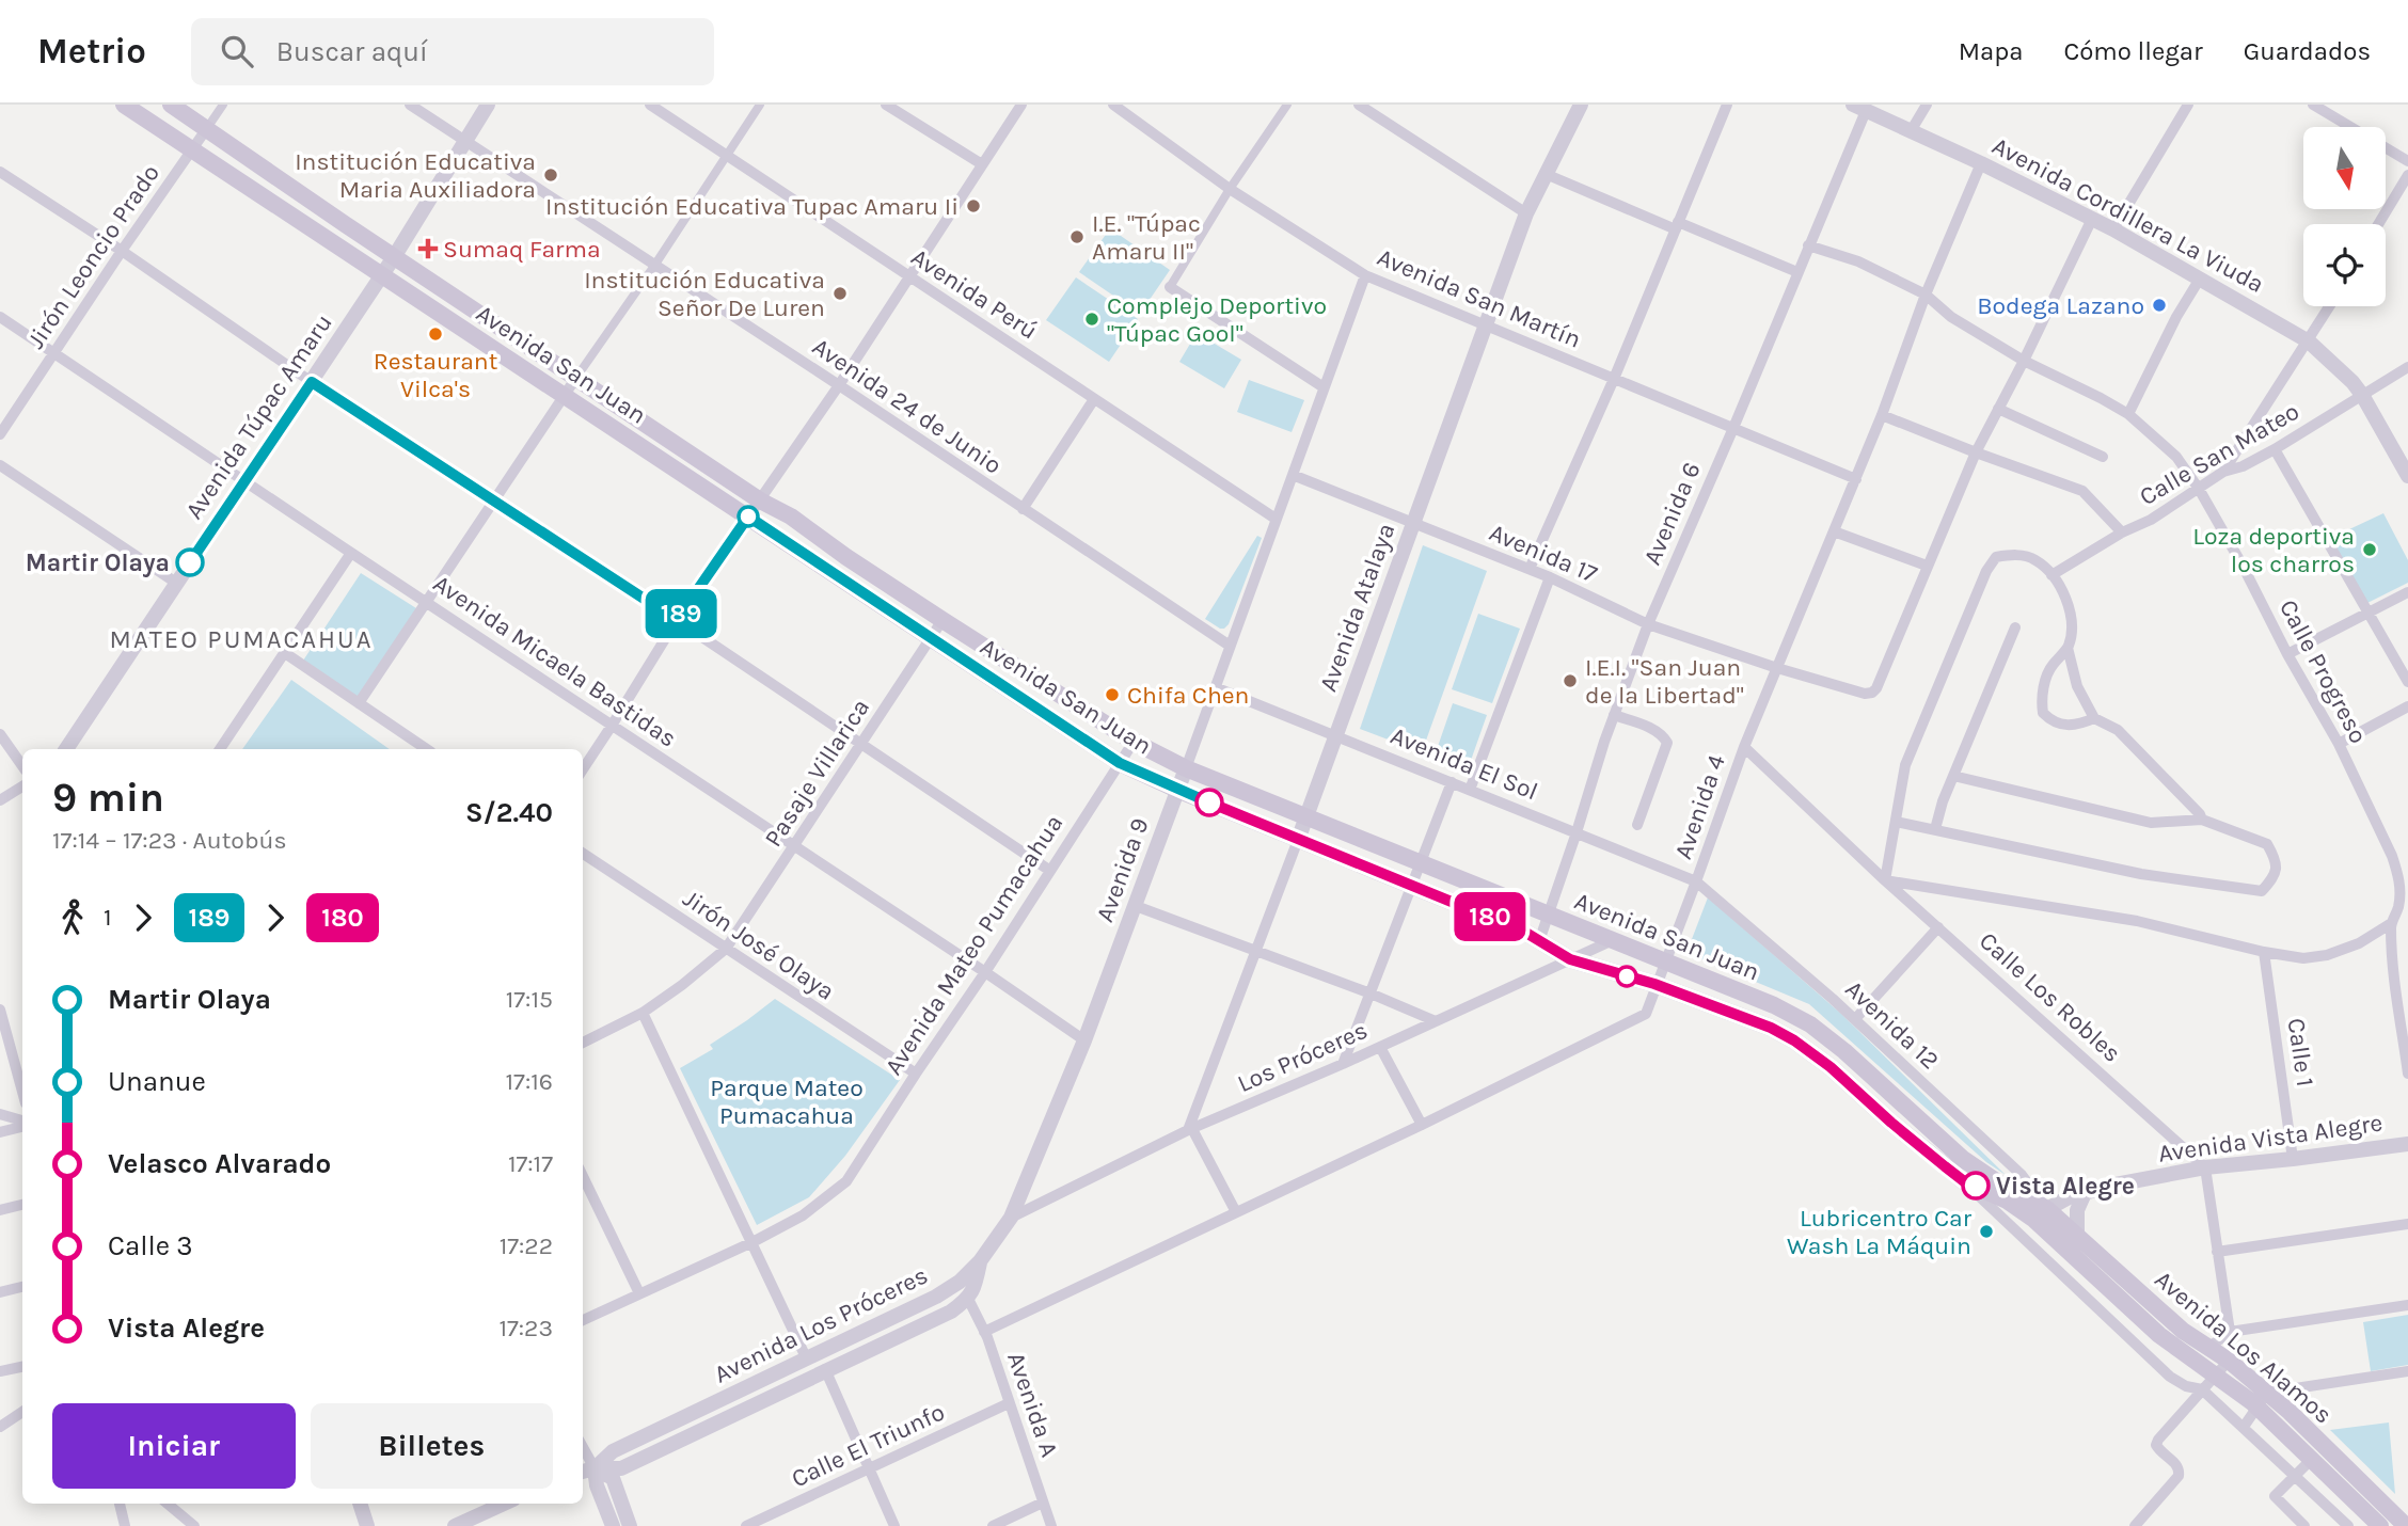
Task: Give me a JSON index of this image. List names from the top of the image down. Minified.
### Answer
{"streets":{"main road":["Avenida San Juan","Avenida Los Alamos"],"street":["Avenida Cordillera La Viuda","Jirón Leoncio Prado","Avenida Perú","Avenida San Martín","Avenida 24 de Junio","Avenida Túpac Amaru","Calle San Mateo","Avenida 6","Avenida 17","Avenida Atalaya","Avenida Micaela Bastidas","Calle Progreso","Avenida El Sol","Pasaje Villarica","Avenida 4","Avenida 9","Jirón José Olaya","Avenida Mateo Pumacahua","Calle Los Robles","Avenida 12","Calle 1","Los Próceres","Avenida Vista Alegre","Avenida Los Próceres","Avenida A","Calle El Triunfo"]},"crossings":[["Avenida Cordillera La Viuda","Calle San Mateo"],["Avenida Cordillera La Viuda","Avenida 6"],["Avenida Cordillera La Viuda","Avenida 4"],["Jirón Leoncio Prado","Avenida San Juan"],["Jirón Leoncio Prado","Avenida Micaela Bastidas"],["Avenida Perú","Avenida 9"],["Avenida San Martín","Avenida 6"],["Avenida San Martín","Avenida Atalaya"],["Avenida San Martín","Avenida 4"],["Avenida San Martín","Avenida 9"],["Avenida San Juan","Avenida Túpac Amaru"],["Avenida San Juan","Avenida 6"],["Avenida San Juan","Avenida Atalaya"],["Avenida San Juan","Pasaje Villarica"],["Avenida San Juan","Avenida 4"],["Avenida San Juan","Avenida 9"],["Avenida San Juan","Avenida Mateo Pumacahua"],["Avenida San Juan","Avenida 12"],["Avenida San Juan","Los Próceres"],["Avenida San Juan","Avenida Vista Alegre"],["Avenida San Juan","Avenida Los Alamos"],["Avenida 24 de Junio","Avenida Túpac Amaru"],["Avenida 24 de Junio","Avenida 9"],["Avenida Túpac Amaru","Avenida Micaela Bastidas"],["Calle San Mateo","Calle Progreso"],["Avenida 6","Avenida 17"],["Avenida 6","Calle Progreso"],["Avenida 6","Avenida El Sol"],["Avenida 17","Avenida Atalaya"],["Avenida 17","Avenida 4"],["Avenida 17","Avenida 9"],["Avenida Atalaya","Avenida El Sol"],["Avenida Atalaya","Los Próceres"],["Avenida Micaela Bastidas","Pasaje Villarica"],["Avenida Micaela Bastidas","Avenida 9"],["Avenida Micaela Bastidas","Avenida Mateo Pumacahua"],["Calle Progreso","Avenida 4"],["Avenida El Sol","Avenida 4"],["Avenida El Sol","Avenida 9"],["Avenida El Sol","Avenida 12"],["Pasaje Villarica","Jirón José Olaya"],["Avenida 4","Calle Los Robles"],["Avenida 4","Avenida 12"],["Avenida 4","Avenida A"],["Avenida 9","Los Próceres"],["Avenida 9","Avenida Los Próceres"],["Jirón José Olaya","Avenida Mateo Pumacahua"],["Calle Los Robles","Avenida Vista Alegre"],["Avenida 12","Avenida Vista Alegre"],["Avenida 12","Avenida Los Alamos"],["Calle 1","Avenida Vista Alegre"],["Avenida Vista Alegre","Avenida Los Alamos"],["Avenida Los Próceres","Avenida A"],["Avenida A","Calle El Triunfo"]],"districts":["MATEO PUMACAHUA"],"parks":["Parque Mateo Pumacahua"],"places":{"other":["Institución Educativa Maria Auxiliadora","Institución Educativa Tupac Amaru Ii","I.E. \"Túpac Amaru II\"","Institución Educativa Señor De Luren","Bodega Lazano","Complejo Deportivo \"Túpac Gool\"","Restaurant Vilca's","Loza deportiva los charros","Martir Olaya","I.E.I. \"San Juan de la Libertad\"","Chifa Chen","Vista Alegre","Lubricentro Car Wash La Máquin"],"health":["Sumaq Farma"]},"lines":["bus line 189","bus line 180"],"north":"bottom","page":{"header":"Metrio","search":"Buscar aquí","nav":["Mapa","Cómo llegar","Guardados"],"on_map":["189","180"],"heading":["9 min","17:14 – 17:23 · Autobús","S/2.40"],"legs":["1","189","180"],"list":[{"name":"Martir Olaya","value":"17:15"},{"name":"Unanue","value":"17:16"},{"name":"Velasco Alvarado","value":"17:17"},{"name":"Calle 3","value":"17:22"},{"name":"Vista Alegre","value":"17:23"}],"buttons":["Iniciar","Billetes"]}}
